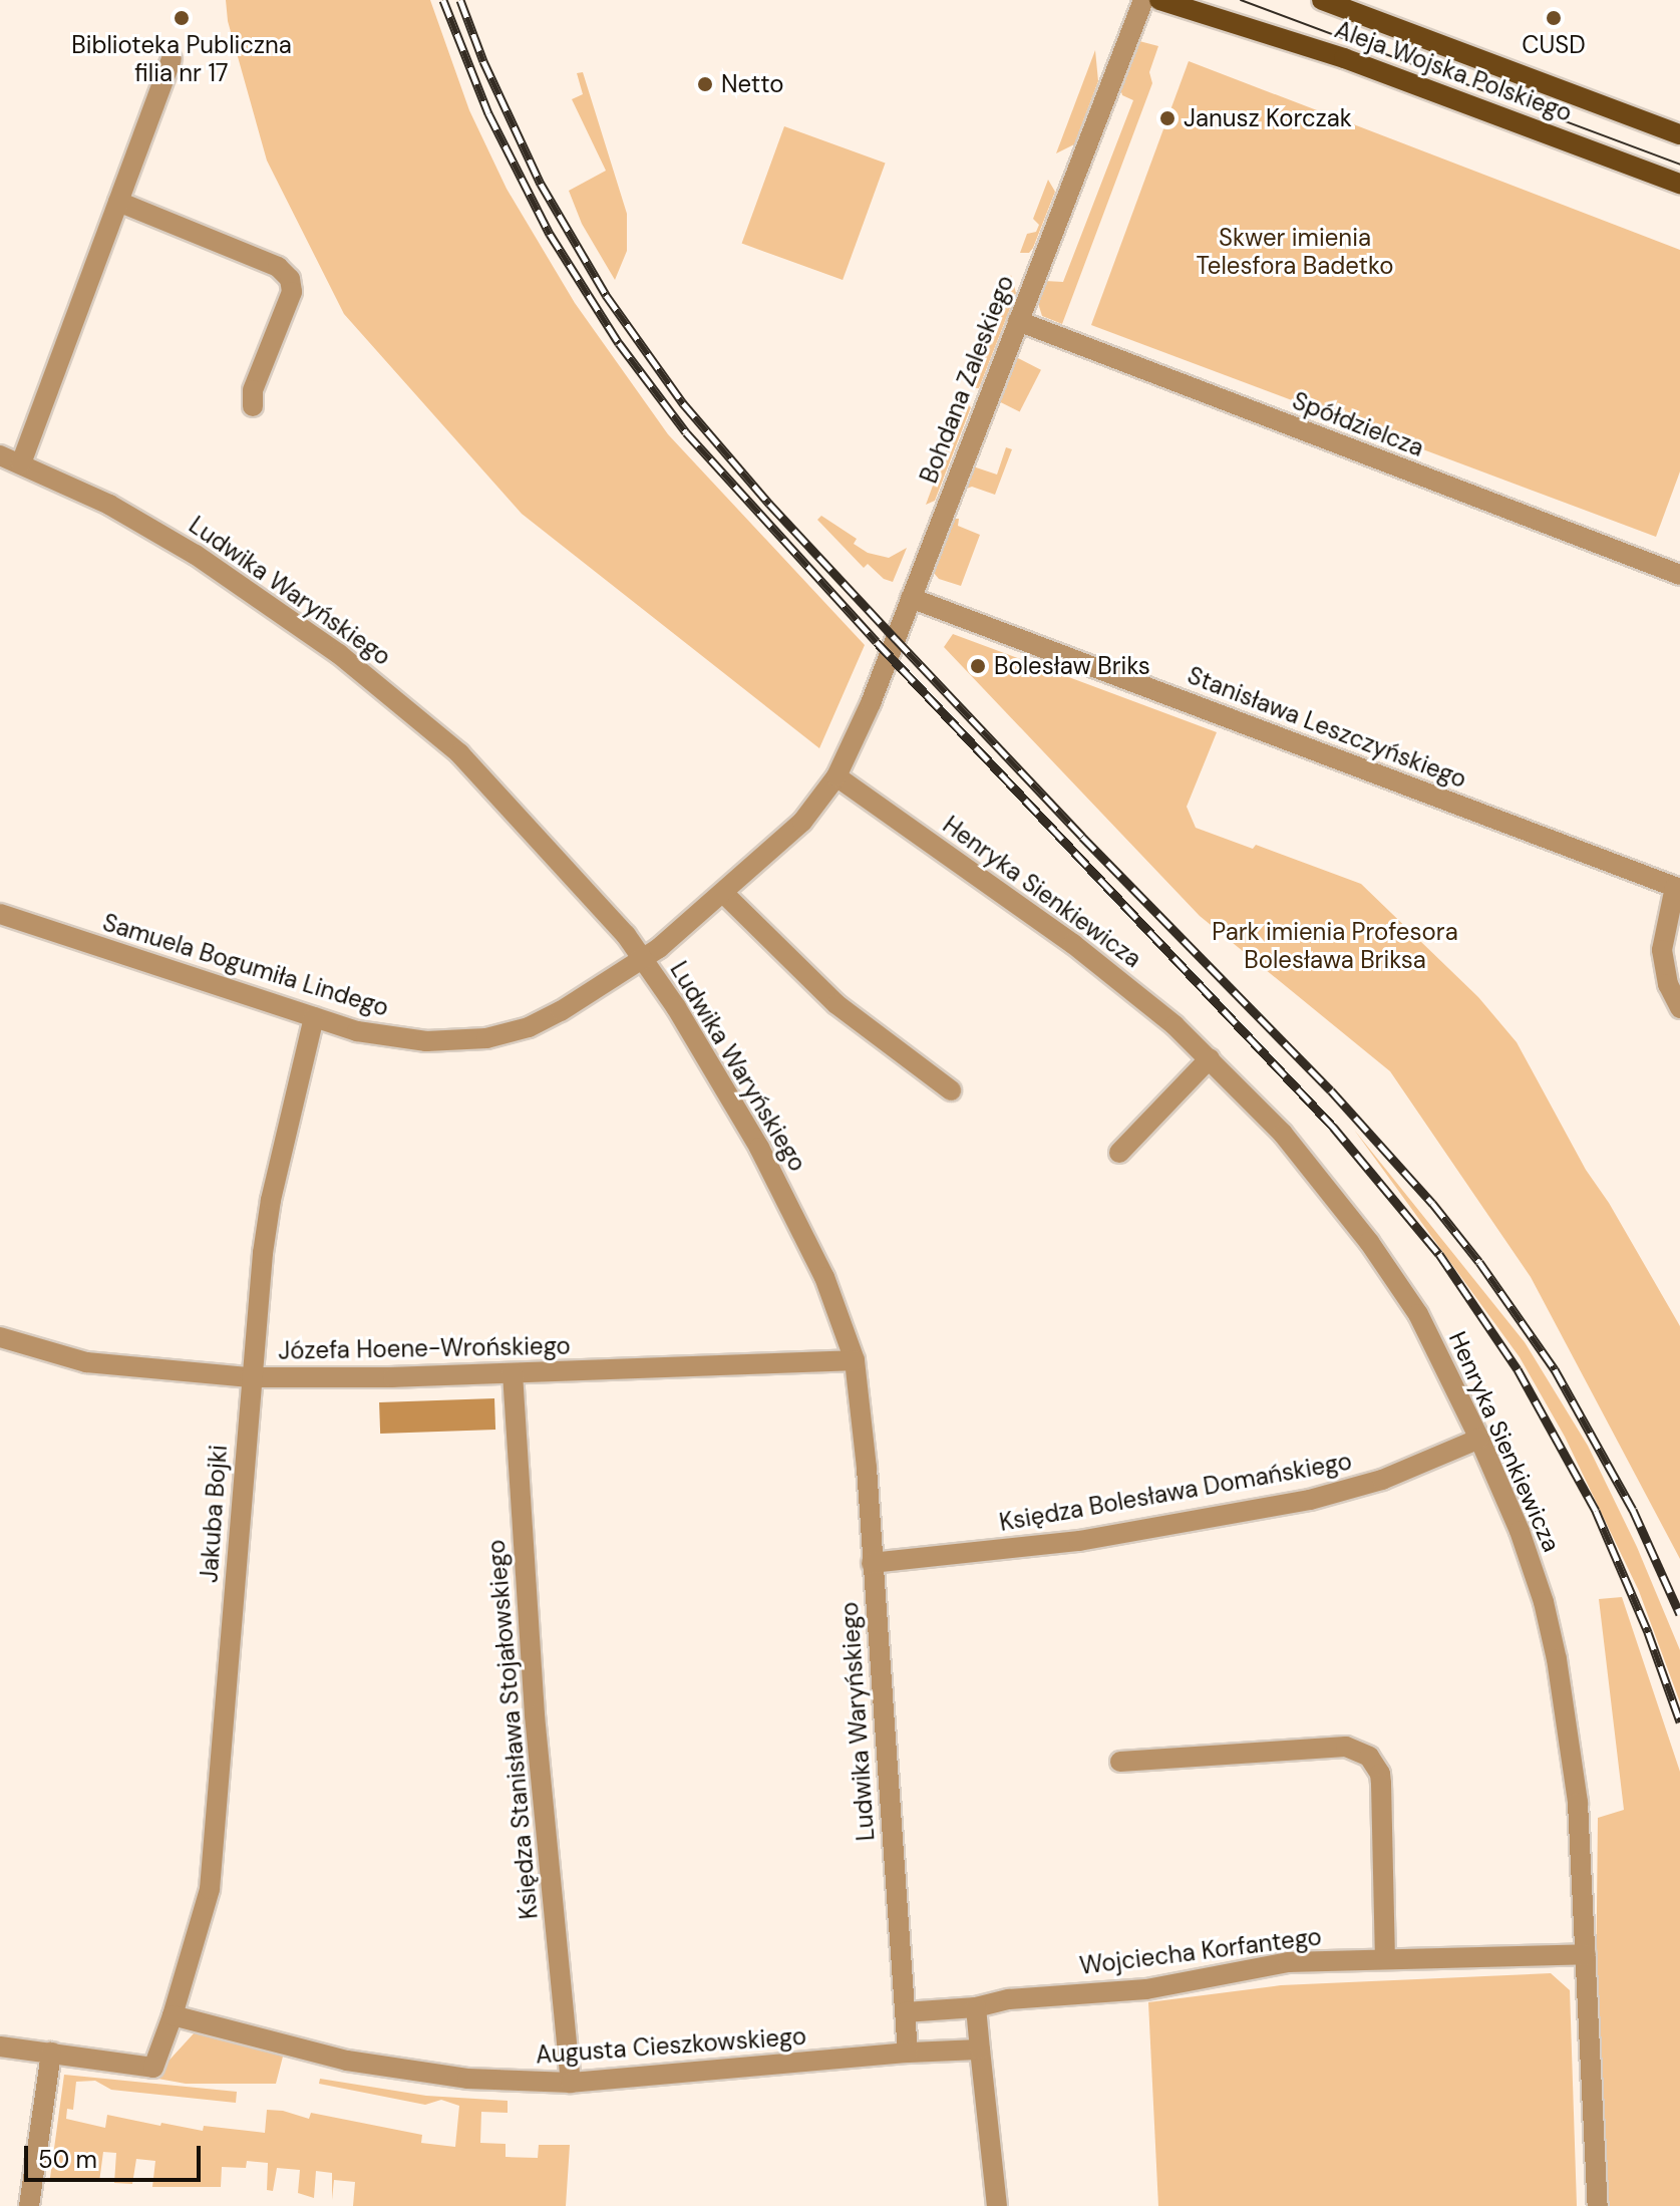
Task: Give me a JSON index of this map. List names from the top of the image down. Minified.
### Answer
{"streets":{"main road":["Aleja Wojska Polskiego"],"street":["Bohdana Zaleskiego","Spółdzielcza","Ludwika Waryńskiego","Stanisława Leszczyńskiego","Henryka Sienkiewicza","Samuela Bogumiła Lindego","Józefa Hoene-Wrońskiego","Księdza Bolesława Domańskiego","Jakuba Bojki","Księdza Stanisława Stojałowskiego","Wojciecha Korfantego","Augusta Cieszkowskiego"]},"crossings":[["Bohdana Zaleskiego","Spółdzielcza"],["Bohdana Zaleskiego","Stanisława Leszczyńskiego"],["Bohdana Zaleskiego","Henryka Sienkiewicza"],["Bohdana Zaleskiego","Samuela Bogumiła Lindego"],["Ludwika Waryńskiego","Samuela Bogumiła Lindego"],["Ludwika Waryńskiego","Józefa Hoene-Wrońskiego"],["Ludwika Waryńskiego","Księdza Bolesława Domańskiego"],["Ludwika Waryńskiego","Augusta Cieszkowskiego"],["Henryka Sienkiewicza","Samuela Bogumiła Lindego"],["Henryka Sienkiewicza","Księdza Bolesława Domańskiego"],["Henryka Sienkiewicza","Wojciecha Korfantego"],["Samuela Bogumiła Lindego","Jakuba Bojki"],["Józefa Hoene-Wrońskiego","Jakuba Bojki"],["Józefa Hoene-Wrońskiego","Księdza Stanisława Stojałowskiego"],["Jakuba Bojki","Augusta Cieszkowskiego"],["Księdza Stanisława Stojałowskiego","Augusta Cieszkowskiego"]],"parks":["Skwer imienia Telesfora Badetko","Park imienia Profesora Bolesława Briksa"],"places":["Biblioteka Publiczna filia nr 17","CUSD","Netto","Janusz Korczak","Bolesław Briks"],"scale_bar":"50 m"}
